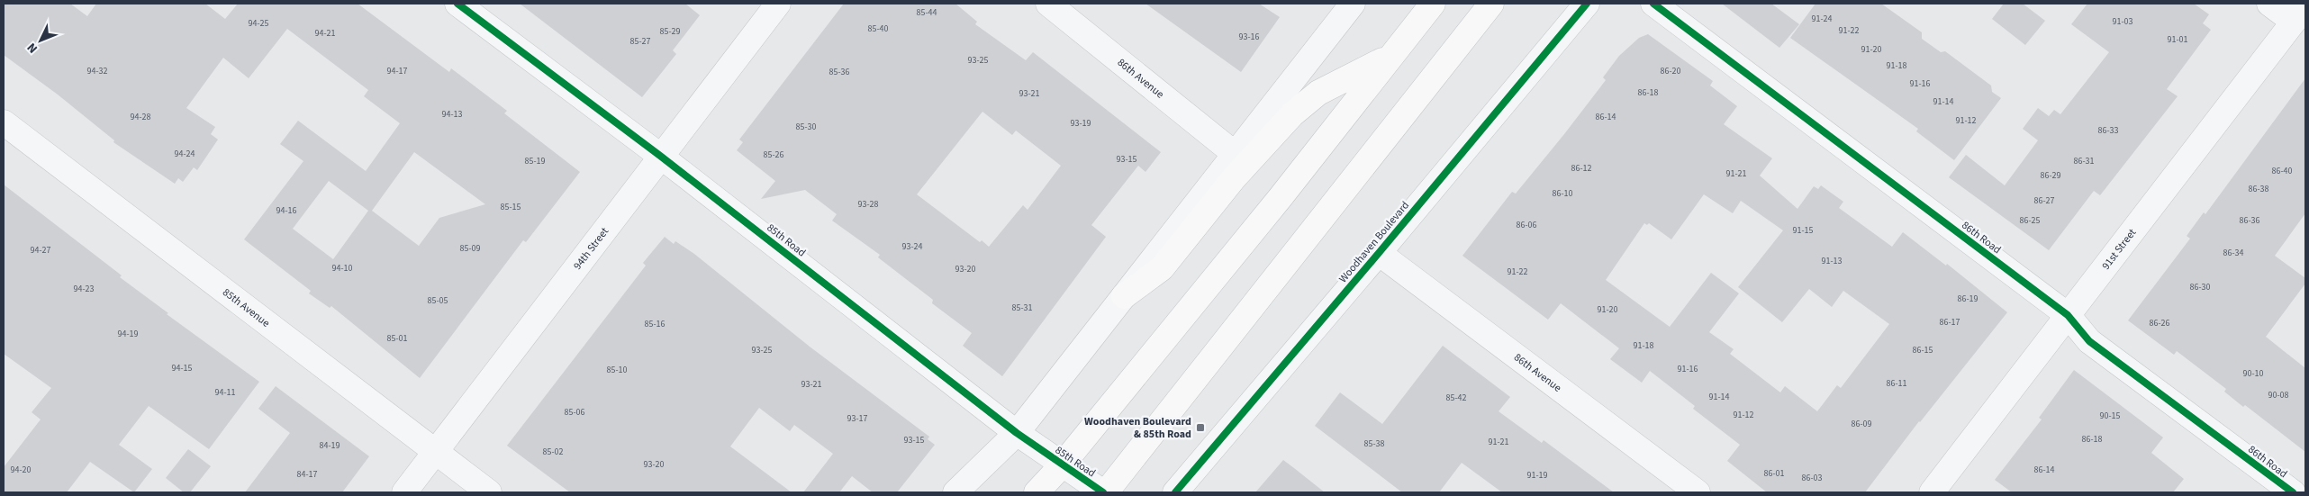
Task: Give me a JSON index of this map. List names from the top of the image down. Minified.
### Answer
{"streets":{"street":["86th Avenue","86th Road","85th Road","Woodhaven Boulevard","94th Street","91st Street","85th Avenue"]},"crossings":[["86th Avenue","Woodhaven Boulevard"],["86th Road","91st Street"],["85th Road","94th Street"],["94th Street","85th Avenue"]],"places":{"transit":["Woodhaven Boulevard & 85th Road"]},"house_numbers":["85-44","91-24","91-03","94-25","85-40","91-22","85-29","94-21","93-16","91-01","85-27","91-20","93-25","91-18","94-32","94-17","86-20","85-36","91-16","86-18","93-21","91-14","94-13","94-28","86-14","91-12","93-19","85-30","86-33","94-24","85-26","93-15","85-19","86-31","86-12","86-40","91-21","86-29","86-38","86-10","86-27","93-28","85-15","94-16","86-25","86-36","86-06","91-15","93-24","85-09","94-27","86-34","91-13","94-10","93-20","91-22","86-30","94-23","86-19","85-05","85-31","91-20","86-17","86-26","85-16","94-19","85-01","91-18","93-25","86-15","94-15","91-16","85-10","90-10","86-11","93-21","94-11","90-08","91-14","85-42","85-06","91-12","90-15","93-17","86-09","86-18","93-15","91-21","85-38","84-19","85-02","93-20","94-20","86-14","86-01","84-17","91-19","86-03"],"north":"bottom left"}
